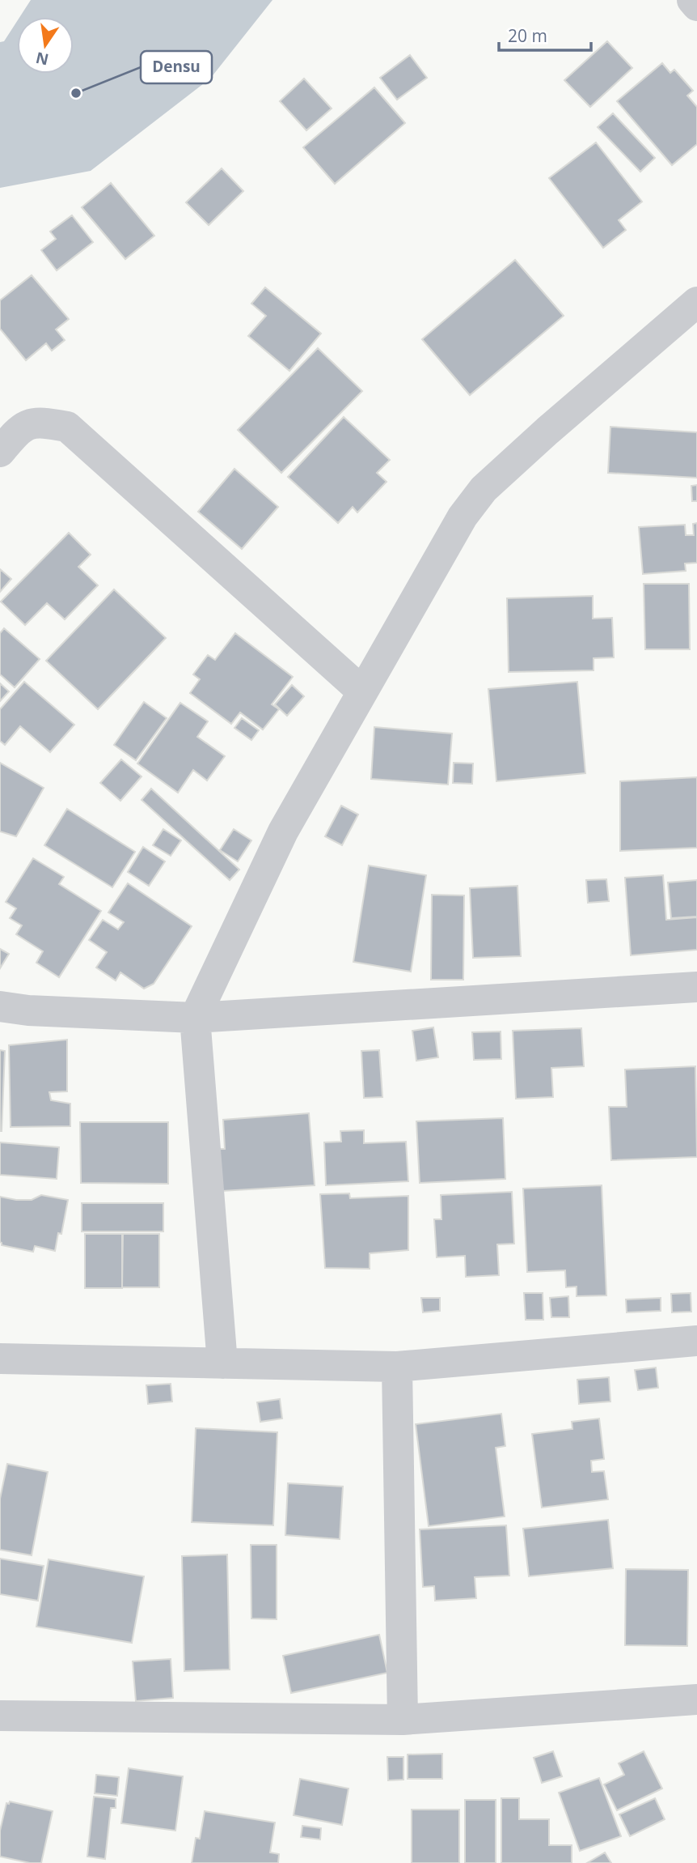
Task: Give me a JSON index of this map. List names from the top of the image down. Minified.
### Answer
{"places":["Densu"],"scale_bar":"20 m","north":"bottom"}
